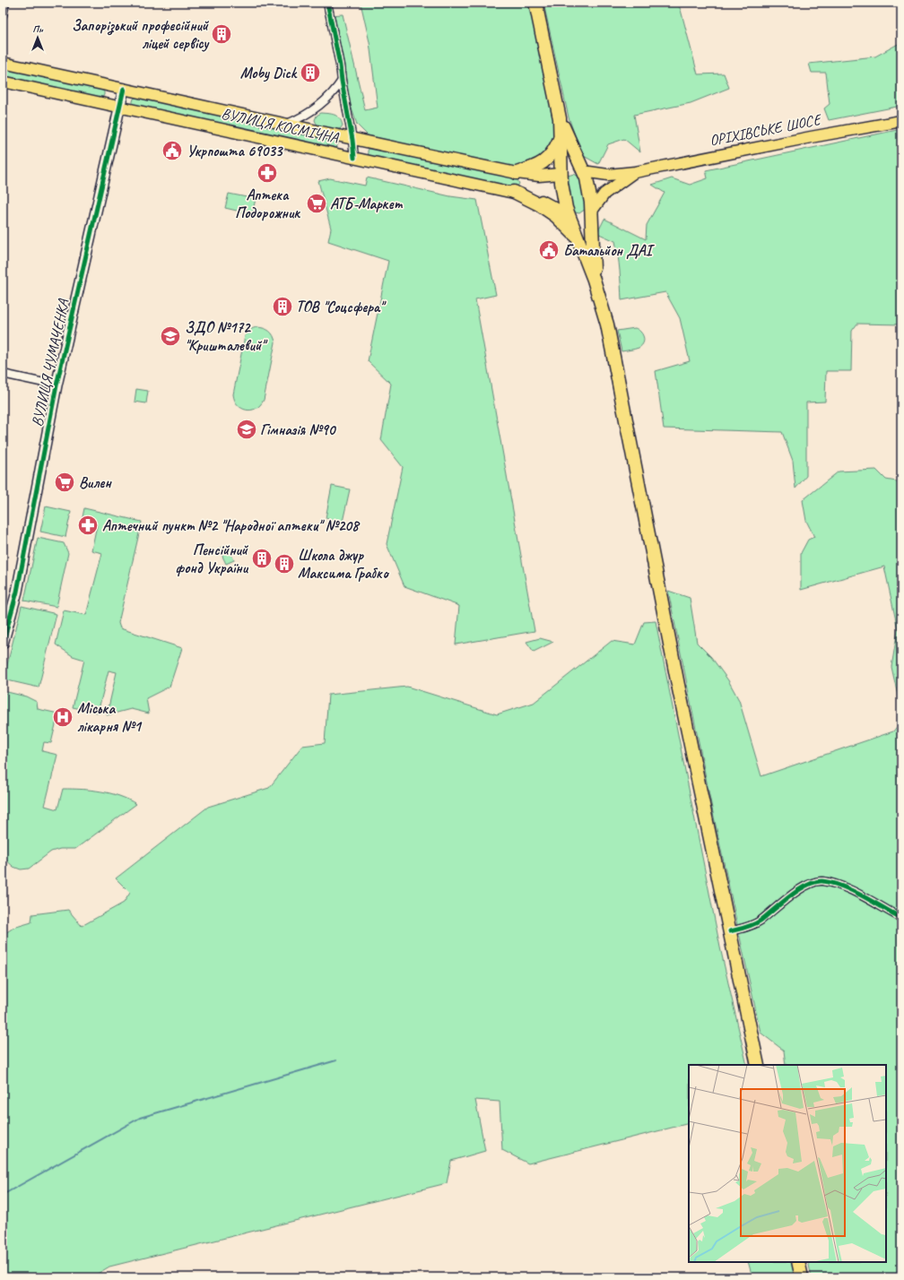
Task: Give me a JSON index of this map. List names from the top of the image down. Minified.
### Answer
{"streets":{"main road":["ВУЛИЦЯ КОСМІЧНА","ОРІХІВСЬКЕ ШОСЕ"],"street":["ВУЛИЦЯ ЧУМАЧЕНКА"]},"crossings":[["ВУЛИЦЯ КОСМІЧНА","ВУЛИЦЯ ЧУМАЧЕНКА"]],"places":{"building":["Запорізький професійний ліцей сервісу","Moby Dick","ТОВ \"Соцсфера\"","Пенсійний фонд України","Школа джур Максима Грабко"],"public building":["Укрпошта 69033","Батальйон ДАI"],"pharmacy":["Аптека Подорожник","Аптечний пункт №2 \"Народної аптеки\" №208"],"supermarket":["АТБ-Маркет","Вилен"],"school or university":["ЗДО №172 \"Кришталевий\"","Гімназія №90"],"hospital":["Міська лікарня №1"]},"north":"top"}
